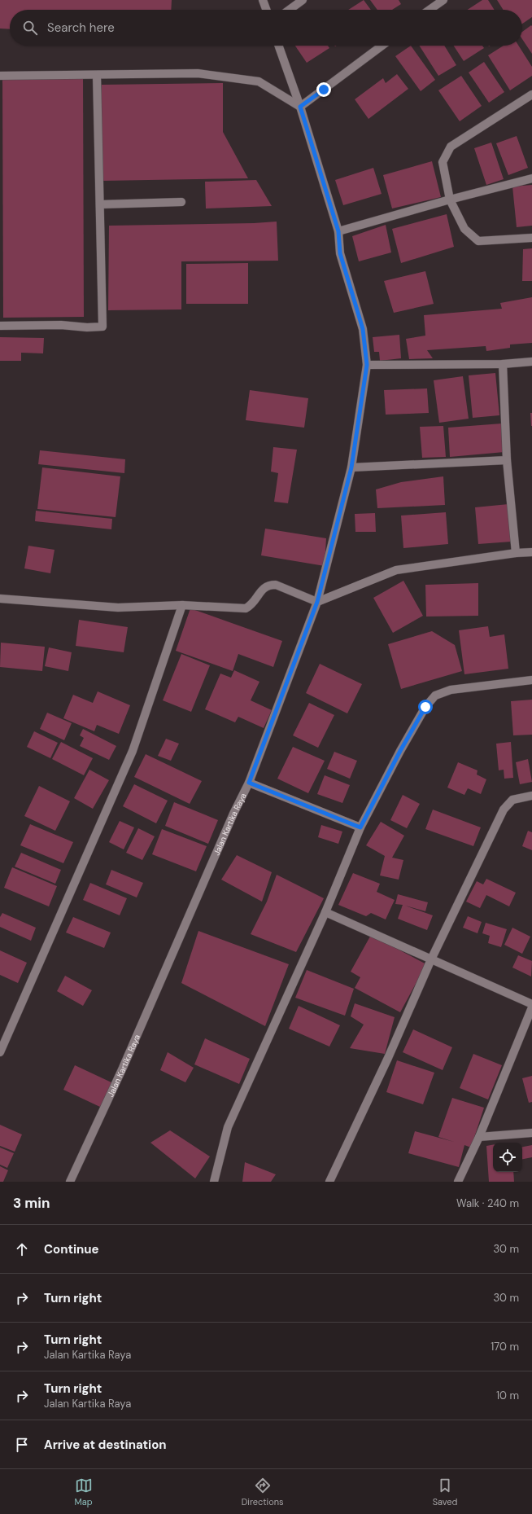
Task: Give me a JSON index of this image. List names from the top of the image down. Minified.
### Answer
{"streets":{"street":["Jalan Kartika Raya"]},"page":{"search":"Search here","heading":["3 min","Walk · 240 m"],"list":[["Continue","30 m"],["Turn right","30 m"],["Turn right","Jalan Kartika Raya","170 m"],["Turn right","Jalan Kartika Raya","10 m"],"Arrive at destination"],"nav":["Map","Directions","Saved"]}}
